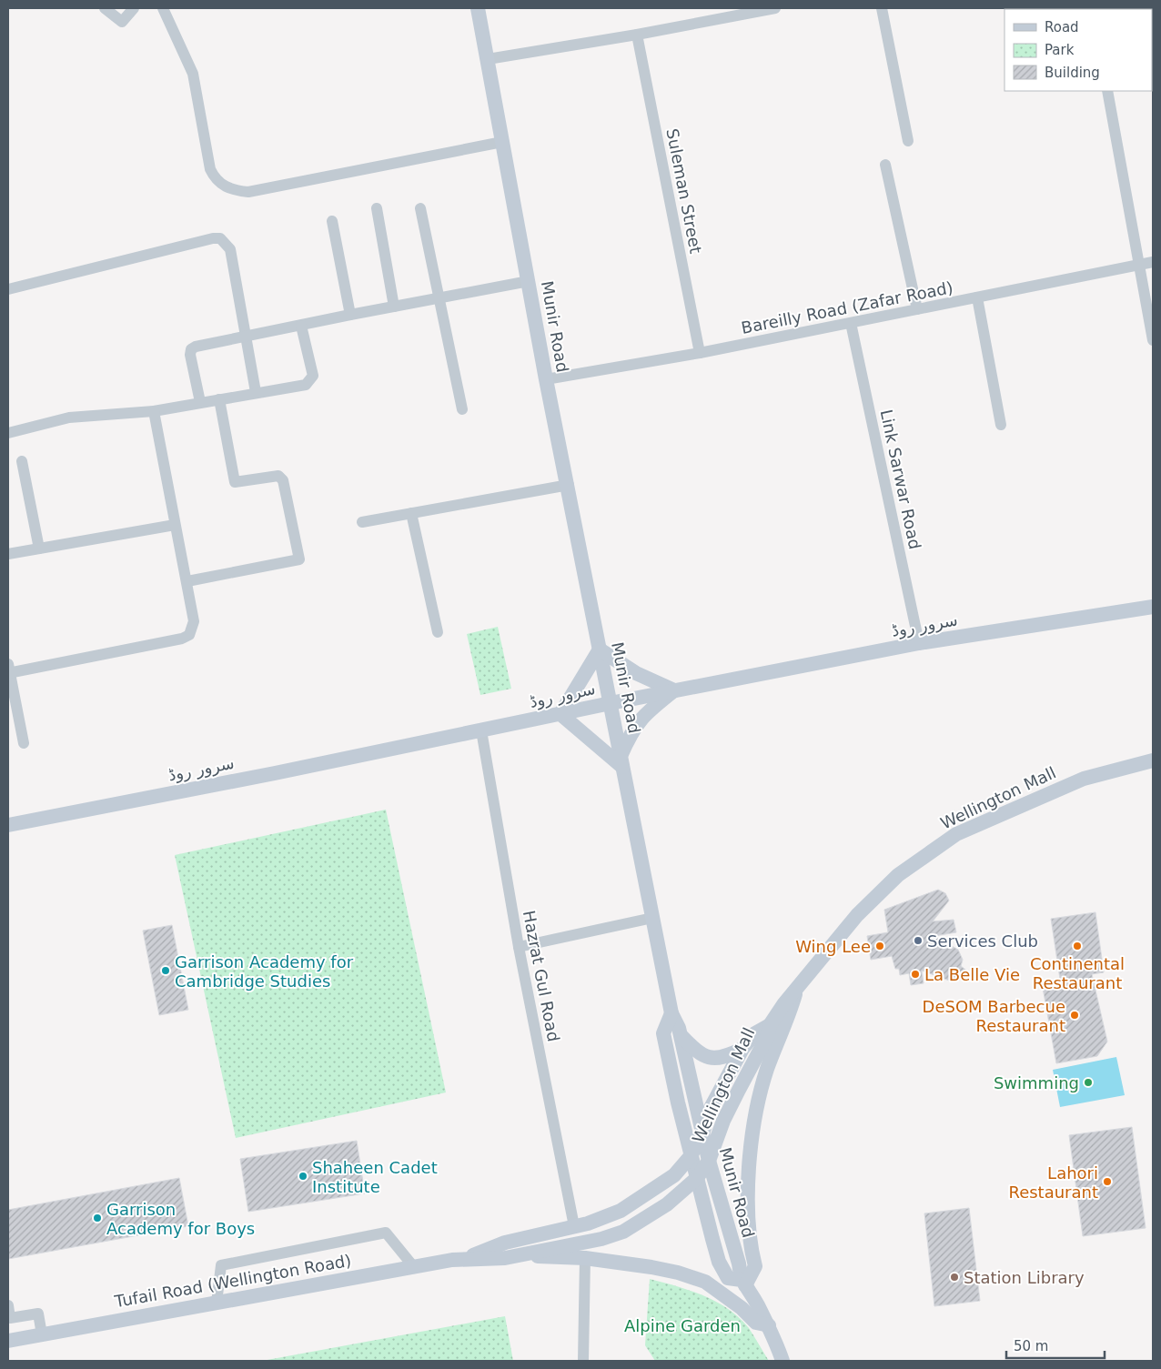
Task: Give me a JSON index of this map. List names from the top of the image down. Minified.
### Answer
{"streets":{"street":["Suleman Street","Bareilly Road (Zafar Road)","Munir Road","Link Sarwar Road","سرور روڈ","Wellington Mall","Hazrat Gul Road","Tufail Road (Wellington Road)"]},"crossings":[["Suleman Street","Bareilly Road (Zafar Road)"],["Bareilly Road (Zafar Road)","Munir Road"],["Bareilly Road (Zafar Road)","Link Sarwar Road"],["Munir Road","سرور روڈ"],["Munir Road","Wellington Mall"],["Munir Road","Tufail Road (Wellington Road)"],["Link Sarwar Road","سرور روڈ"],["سرور روڈ","Hazrat Gul Road"],["Wellington Mall","Tufail Road (Wellington Road)"],["Hazrat Gul Road","Tufail Road (Wellington Road)"]],"parks":["Alpine Garden"],"places":["Services Club","Wing Lee","Continental Restaurant","Garrison Academy for Cambridge Studies","La Belle Vie","DeSOM Barbecue Restaurant","Swimming","Shaheen Cadet Institute","Lahori Restaurant","Garrison Academy for Boys","Station Library"],"legend":["Road","Park","Building"],"scale_bar":"50 m"}
